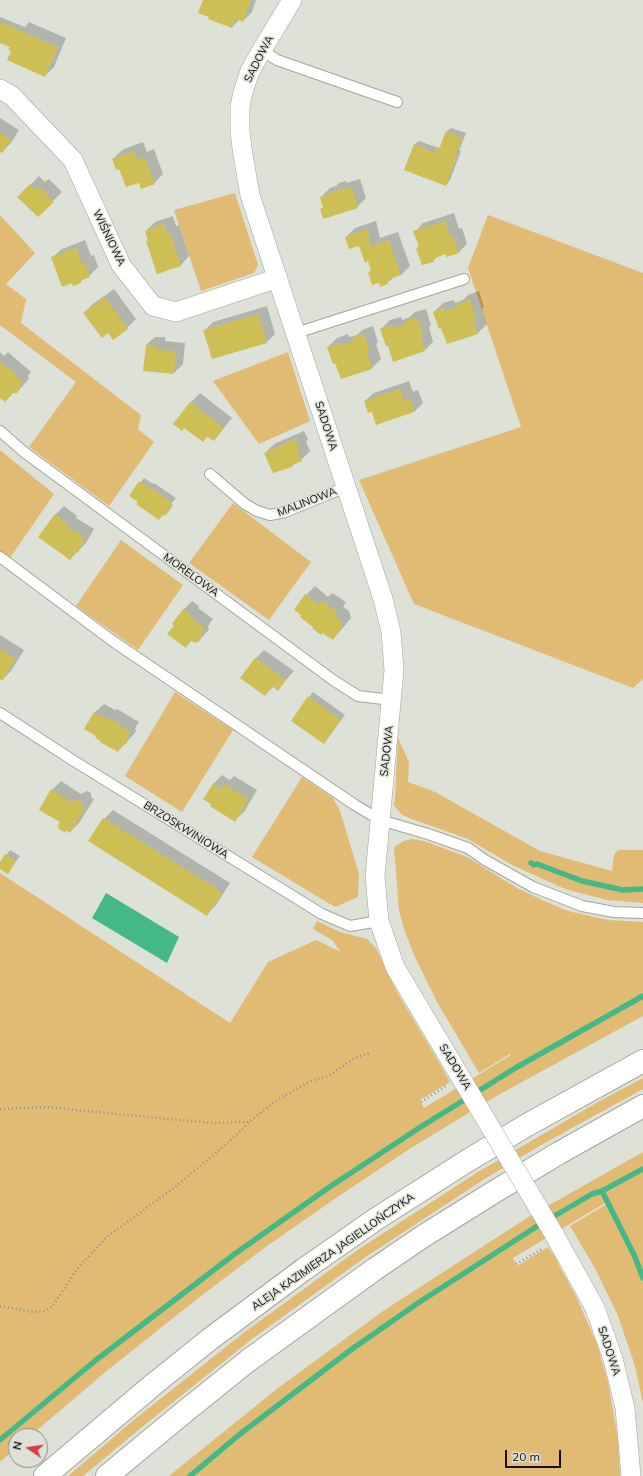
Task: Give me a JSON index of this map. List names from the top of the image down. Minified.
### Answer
{"streets":{"highway":["ALEJA KAZIMIERZA JAGIELLOŃCZYKA"],"street":["SADOWA","WIŚNIOWA"],"lane":["MALINOWA","MORELOWA","BRZOSKWINIOWA"]},"crossings":[["SADOWA","WIŚNIOWA"],["SADOWA","MALINOWA"],["SADOWA","MORELOWA"],["SADOWA","BRZOSKWINIOWA"]],"scale_bar":"20 m","north":"left"}
